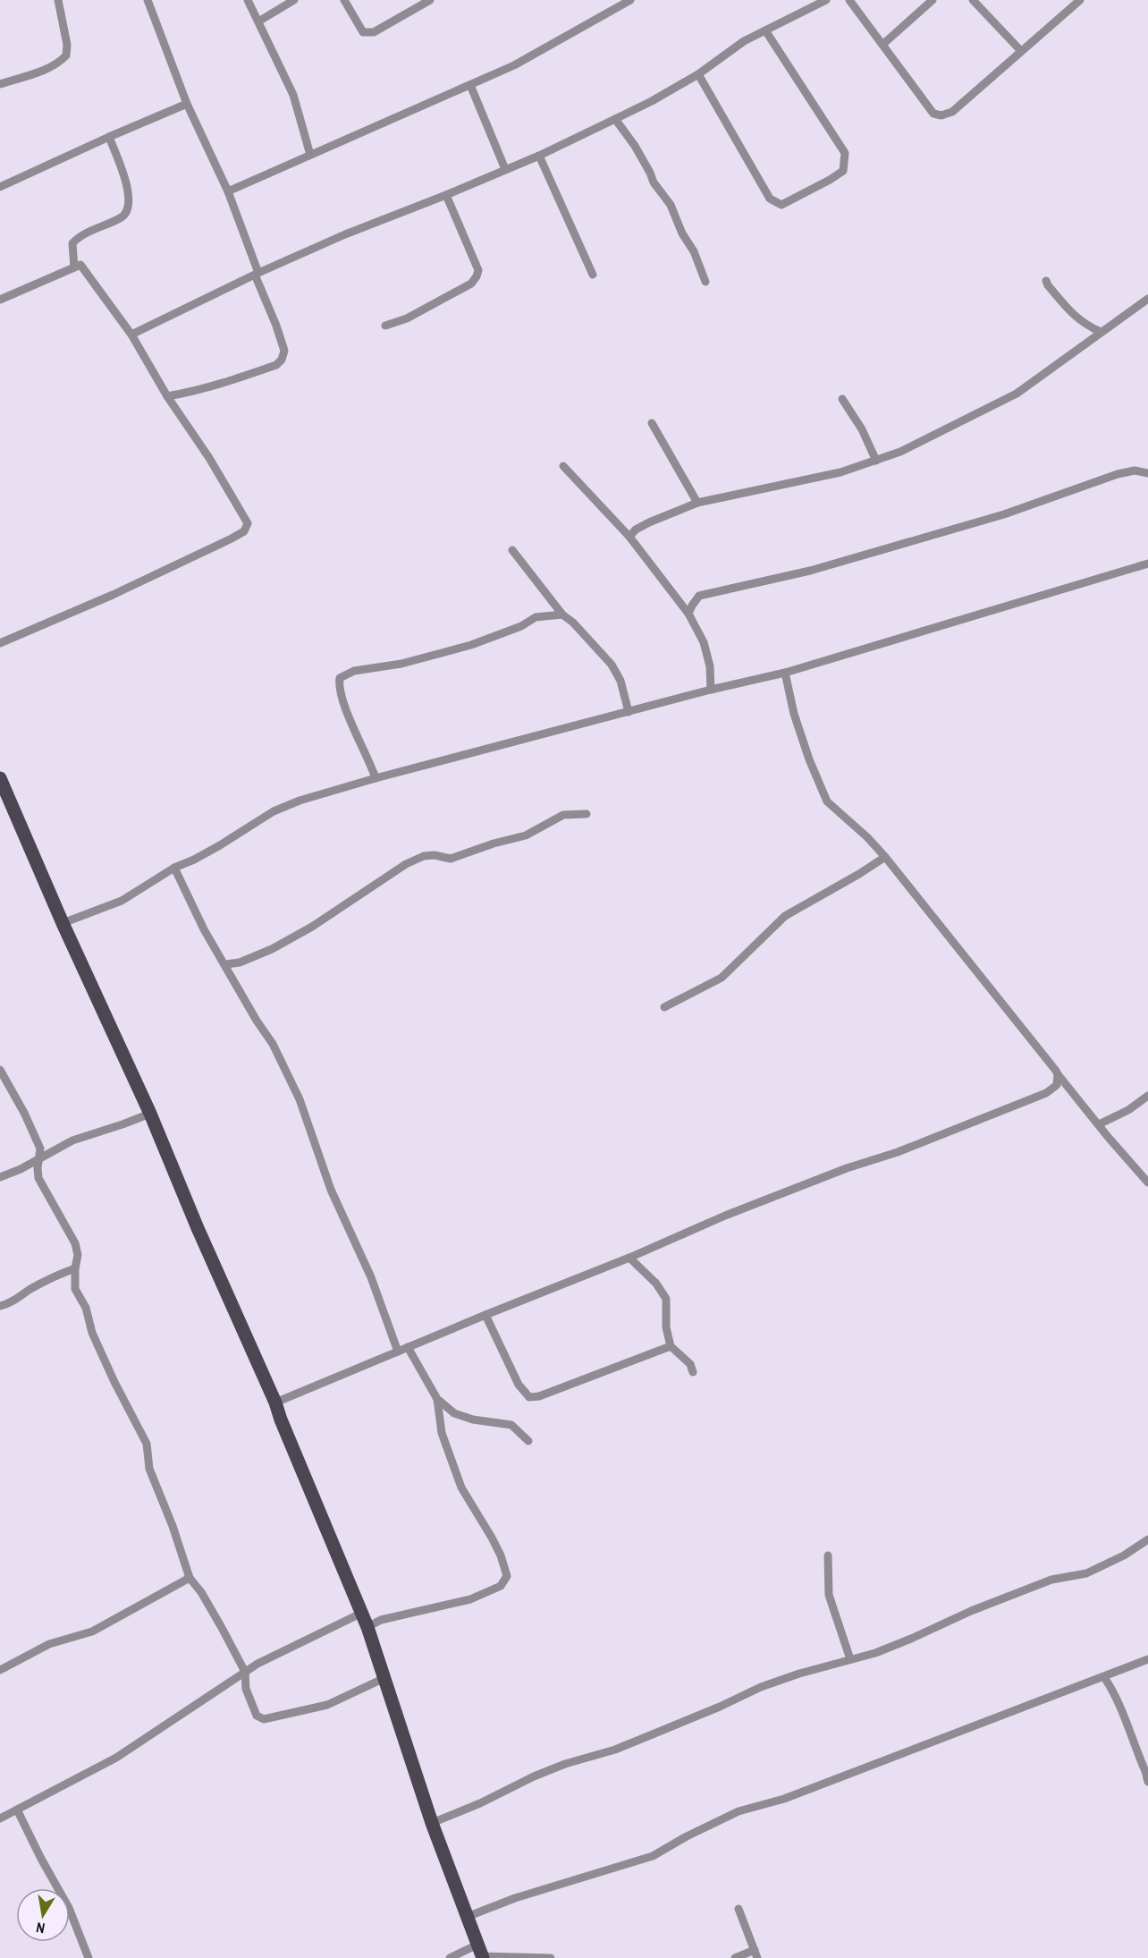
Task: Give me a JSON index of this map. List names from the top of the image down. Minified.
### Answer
{"north":"bottom"}
